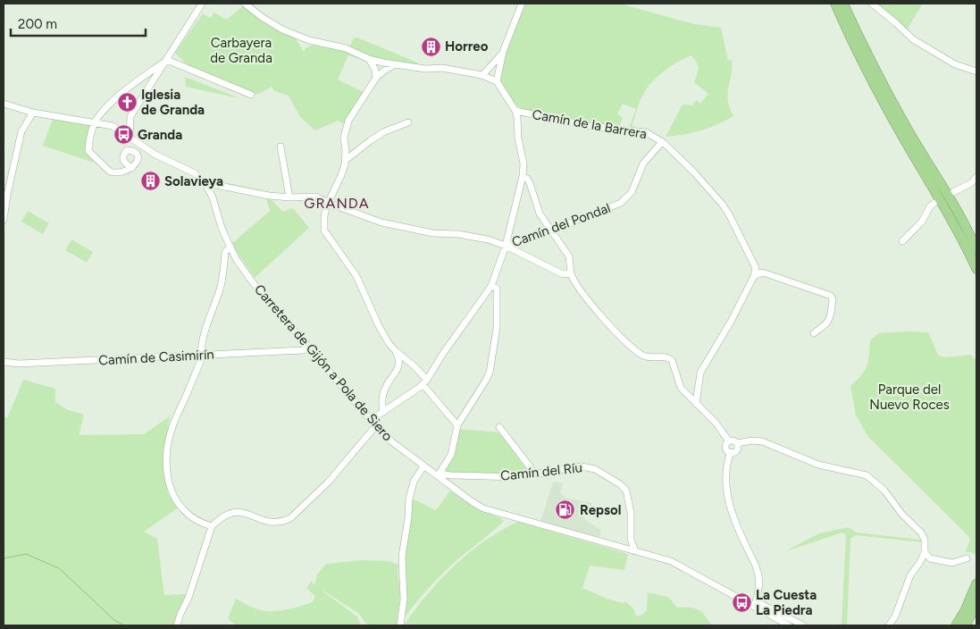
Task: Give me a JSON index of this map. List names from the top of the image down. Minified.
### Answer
{"streets":{"street":["Camín de la Barrera","Camín del Pondal","Camín de Casimirín","Carretera de Gijón a Pola de Siero","Camín del Ríu"]},"crossings":[["Camín de la Barrera","Camín del Pondal"],["Camín de Casimirín","Carretera de Gijón a Pola de Siero"],["Carretera de Gijón a Pola de Siero","Camín del Ríu"]],"districts":["GRANDA"],"parks":["Carbayera de Granda","Parque del Nuevo Roces"],"places":{"building":["Horreo","Solavieya"],"church":["Iglesia de Granda"],"bus stop":["Granda","La Cuesta La Piedra"],"fuel station":["Repsol"]},"scale_bar":"200 m"}
